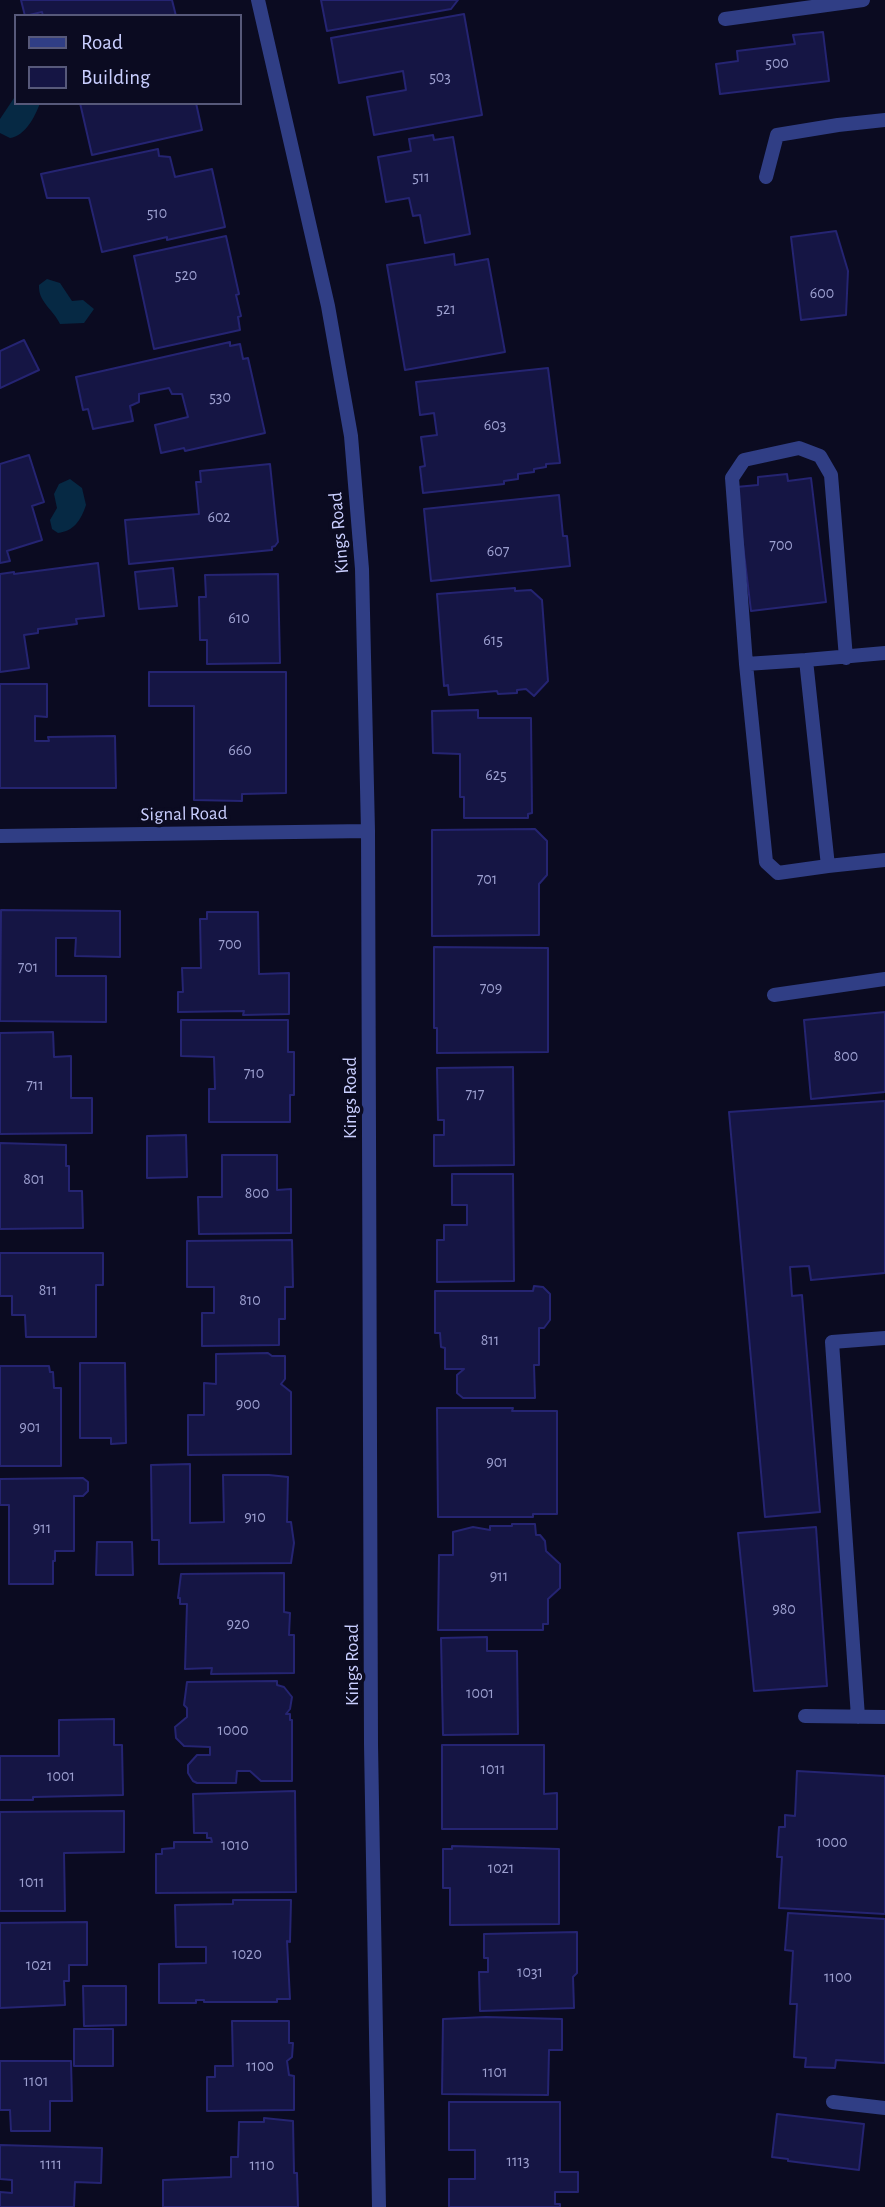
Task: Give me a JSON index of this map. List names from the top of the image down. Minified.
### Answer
{"streets":{"street":["Kings Road","Signal Road"]},"crossings":[["Kings Road","Signal Road"]],"house_numbers":["500","503","511","510","520","600","521","530","603","602","700","607","610","615","660","625","701","700","701","709","800","710","711","717","801","800","811","810","811","900","901","901","910","911","911","980","920","1001","1000","1011","1001","1000","1010","1021","1011","1020","1021","1031","1100","1100","1101","1101","1113","1111","1110"],"legend":["Road","Building"]}
